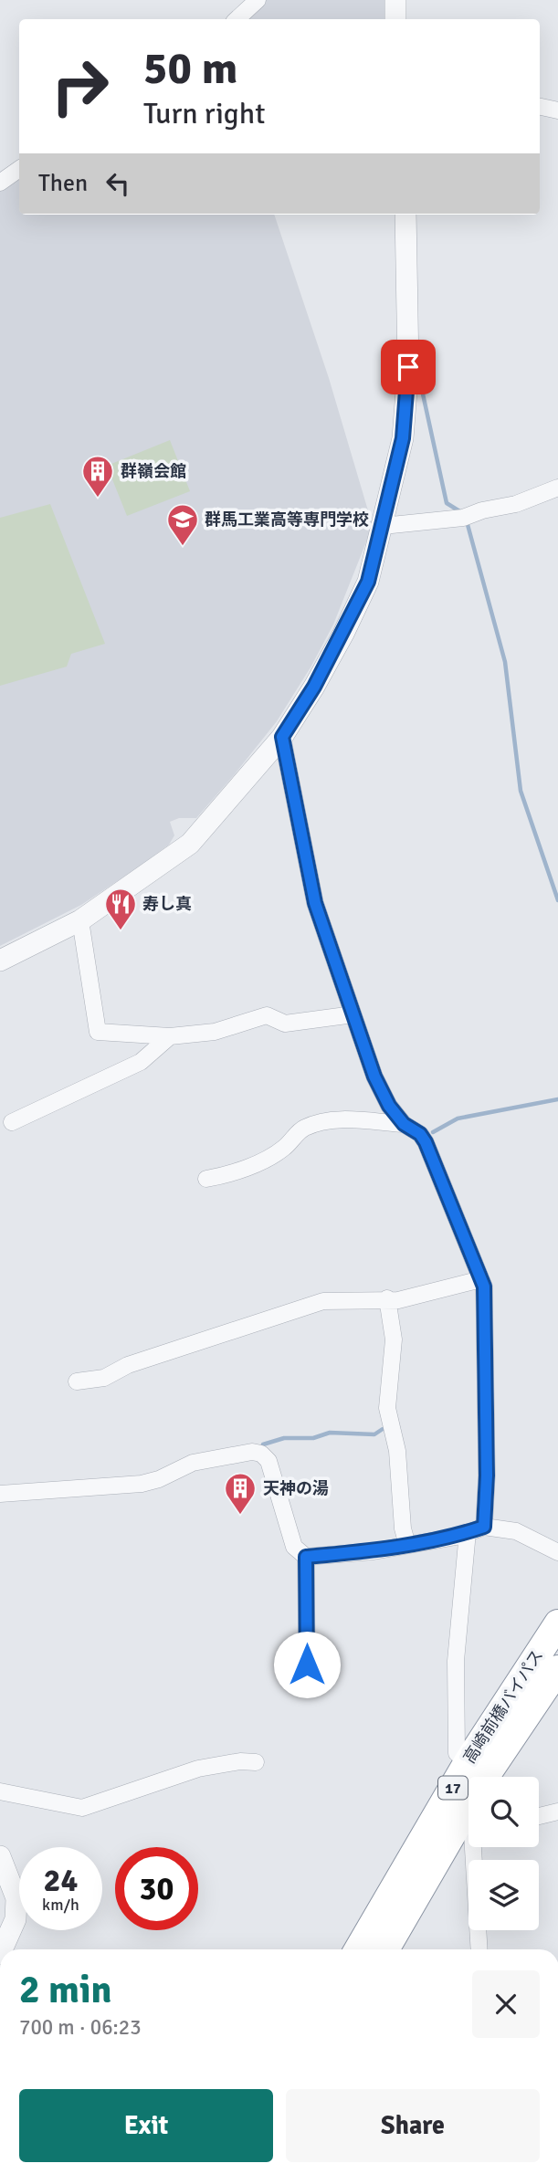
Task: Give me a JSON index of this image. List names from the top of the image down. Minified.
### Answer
{"streets":{"highway":["高崎前橋バイパス","17"]},"places":{"building":["群嶺会館","天神の湯"],"school or university":["群馬工業高等専門学校"],"restaurant":["寿し真"]},"page":{"turn":["50 m","Turn right"],"then":"Then","speed":"24 km/h","limit":"30","heading":["2 min","700 m · 06:23"],"buttons":["Exit","Share"]}}
